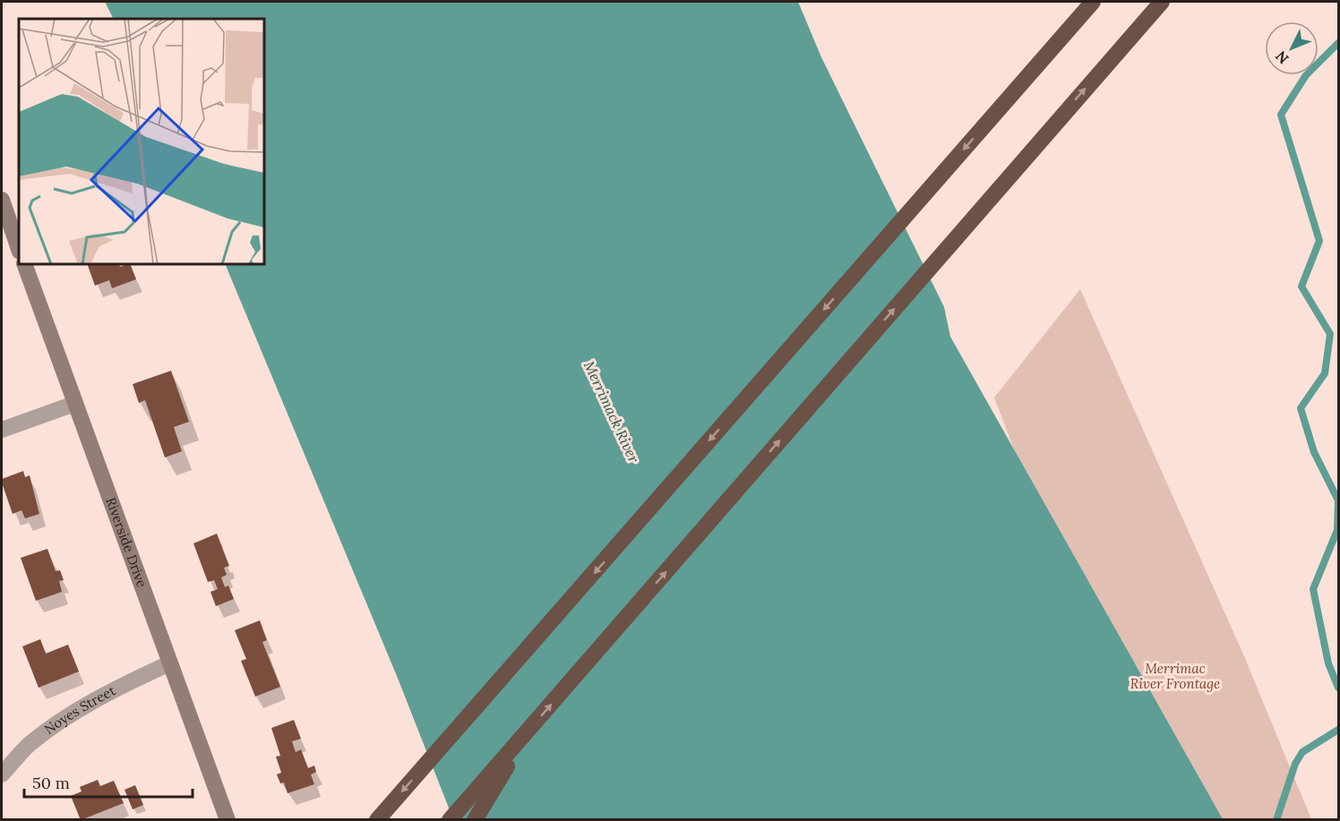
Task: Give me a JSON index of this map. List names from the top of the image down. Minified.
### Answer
{"streets":{"main road":["Riverside Drive"],"street":["Noyes Street"]},"crossings":[["Riverside Drive","Noyes Street"]],"water":["Merrimack River"],"parks":["Merrimac River Frontage"],"scale_bar":"50 m","north":"bottom left"}
